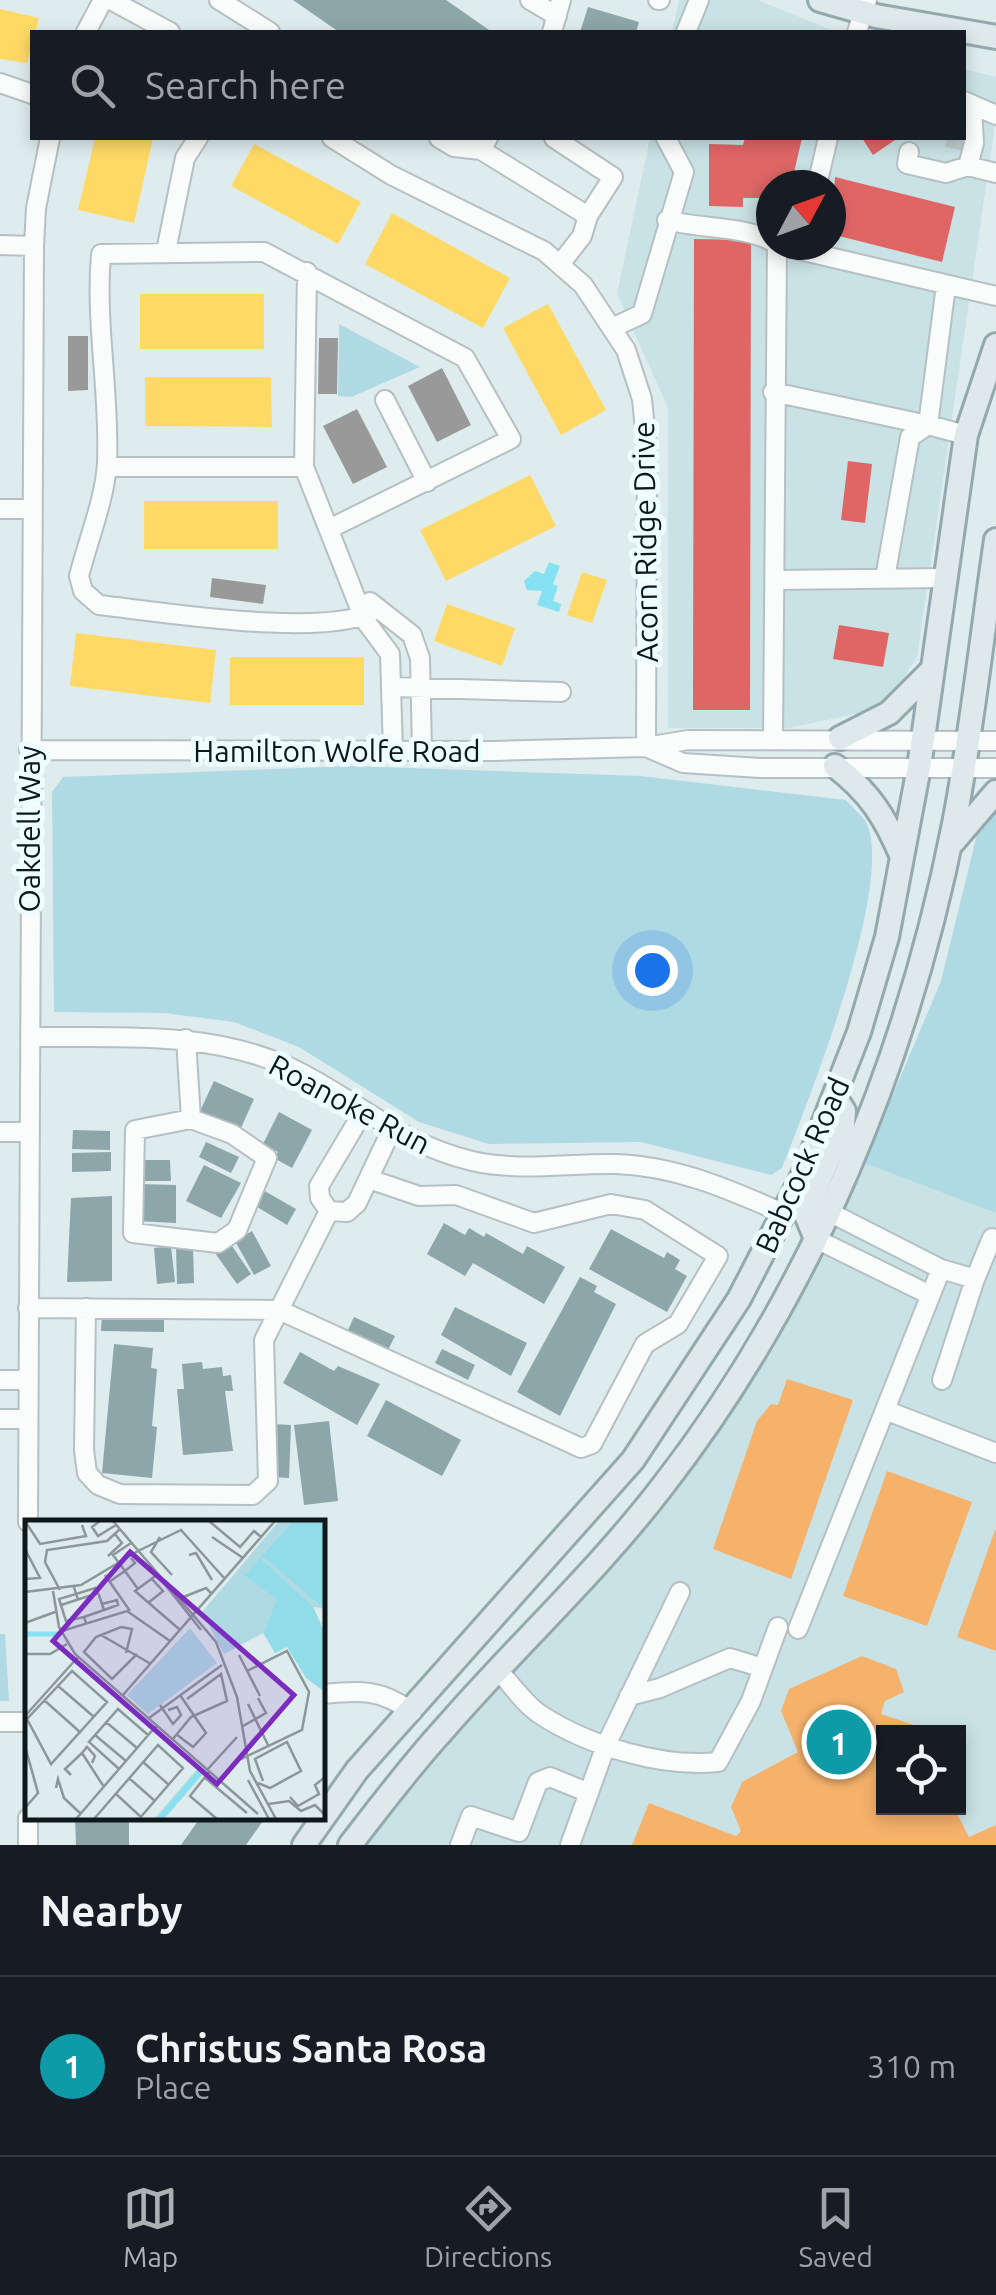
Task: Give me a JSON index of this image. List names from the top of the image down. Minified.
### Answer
{"streets":{"main road":["Babcock Road"],"street":["Acorn Ridge Drive","Hamilton Wolfe Road","Oakdell Way","Roanoke Run"]},"crossings":[["Acorn Ridge Drive","Hamilton Wolfe Road"],["Hamilton Wolfe Road","Oakdell Way"],["Hamilton Wolfe Road","Babcock Road"],["Oakdell Way","Roanoke Run"],["Roanoke Run","Babcock Road"]],"north":"top right","page":{"search":"Search here","pins":"1","heading":"Nearby","list":[{"mark":"1","name":"Christus Santa Rosa","note":"Place","value":"310 m"}],"nav":["Map","Directions","Saved"]}}
